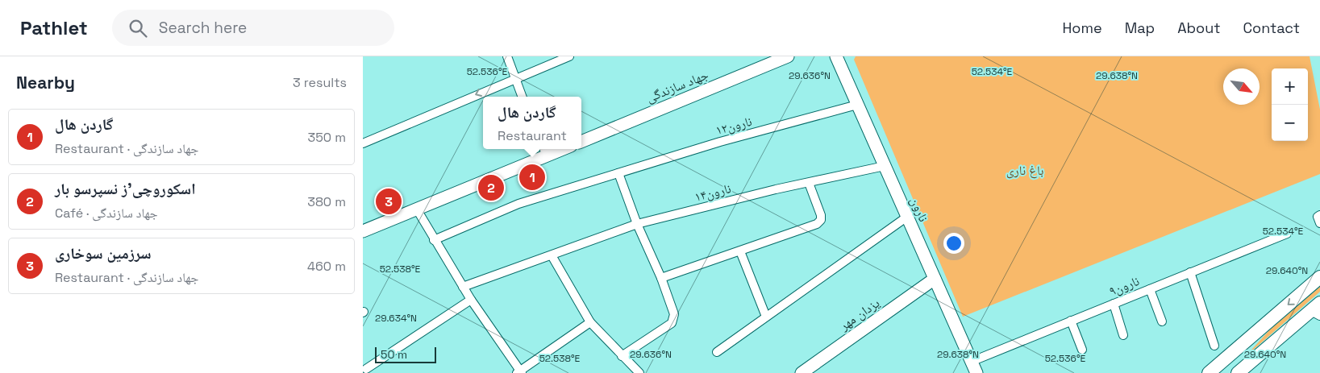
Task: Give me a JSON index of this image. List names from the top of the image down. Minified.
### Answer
{"streets":{"street":["جهاد سازندگی","نارون۱۲","نارون۱۴","نارون","نارون۹","یزدان مهر"]},"crossings":[["نارون۱۲","نارون"],["نارون۱۴","نارون"],["نارون","نارون۹"],["نارون","یزدان مهر"]],"parks":["باغ ناری"],"scale_bar":"50 m","north":"bottom right","page":{"header":"Pathlet","search":"Search here","nav":["Home","Map","About","Contact"],"heading":["Nearby","3 results"],"map_buttons":["+","−"],"popup":["گاردن هال","Restaurant"],"list":[{"mark":"1","name":"گاردن هال","note":"Restaurant · جهاد سازندگی","value":"350 m"},{"mark":"2","name":"اسکوروچی'ز نسپرسو بار","note":"Café · جهاد سازندگی","value":"380 m"},{"mark":"3","name":"سرزمین سوخاری","note":"Restaurant · جهاد سازندگی","value":"460 m"}],"pins":["1","2","3"],"scale":"50 m"},"coordinates":["52.536°E","52.534°E","29.636°N","29.638°N","52.538°E","29.640°N","29.634°N"]}
